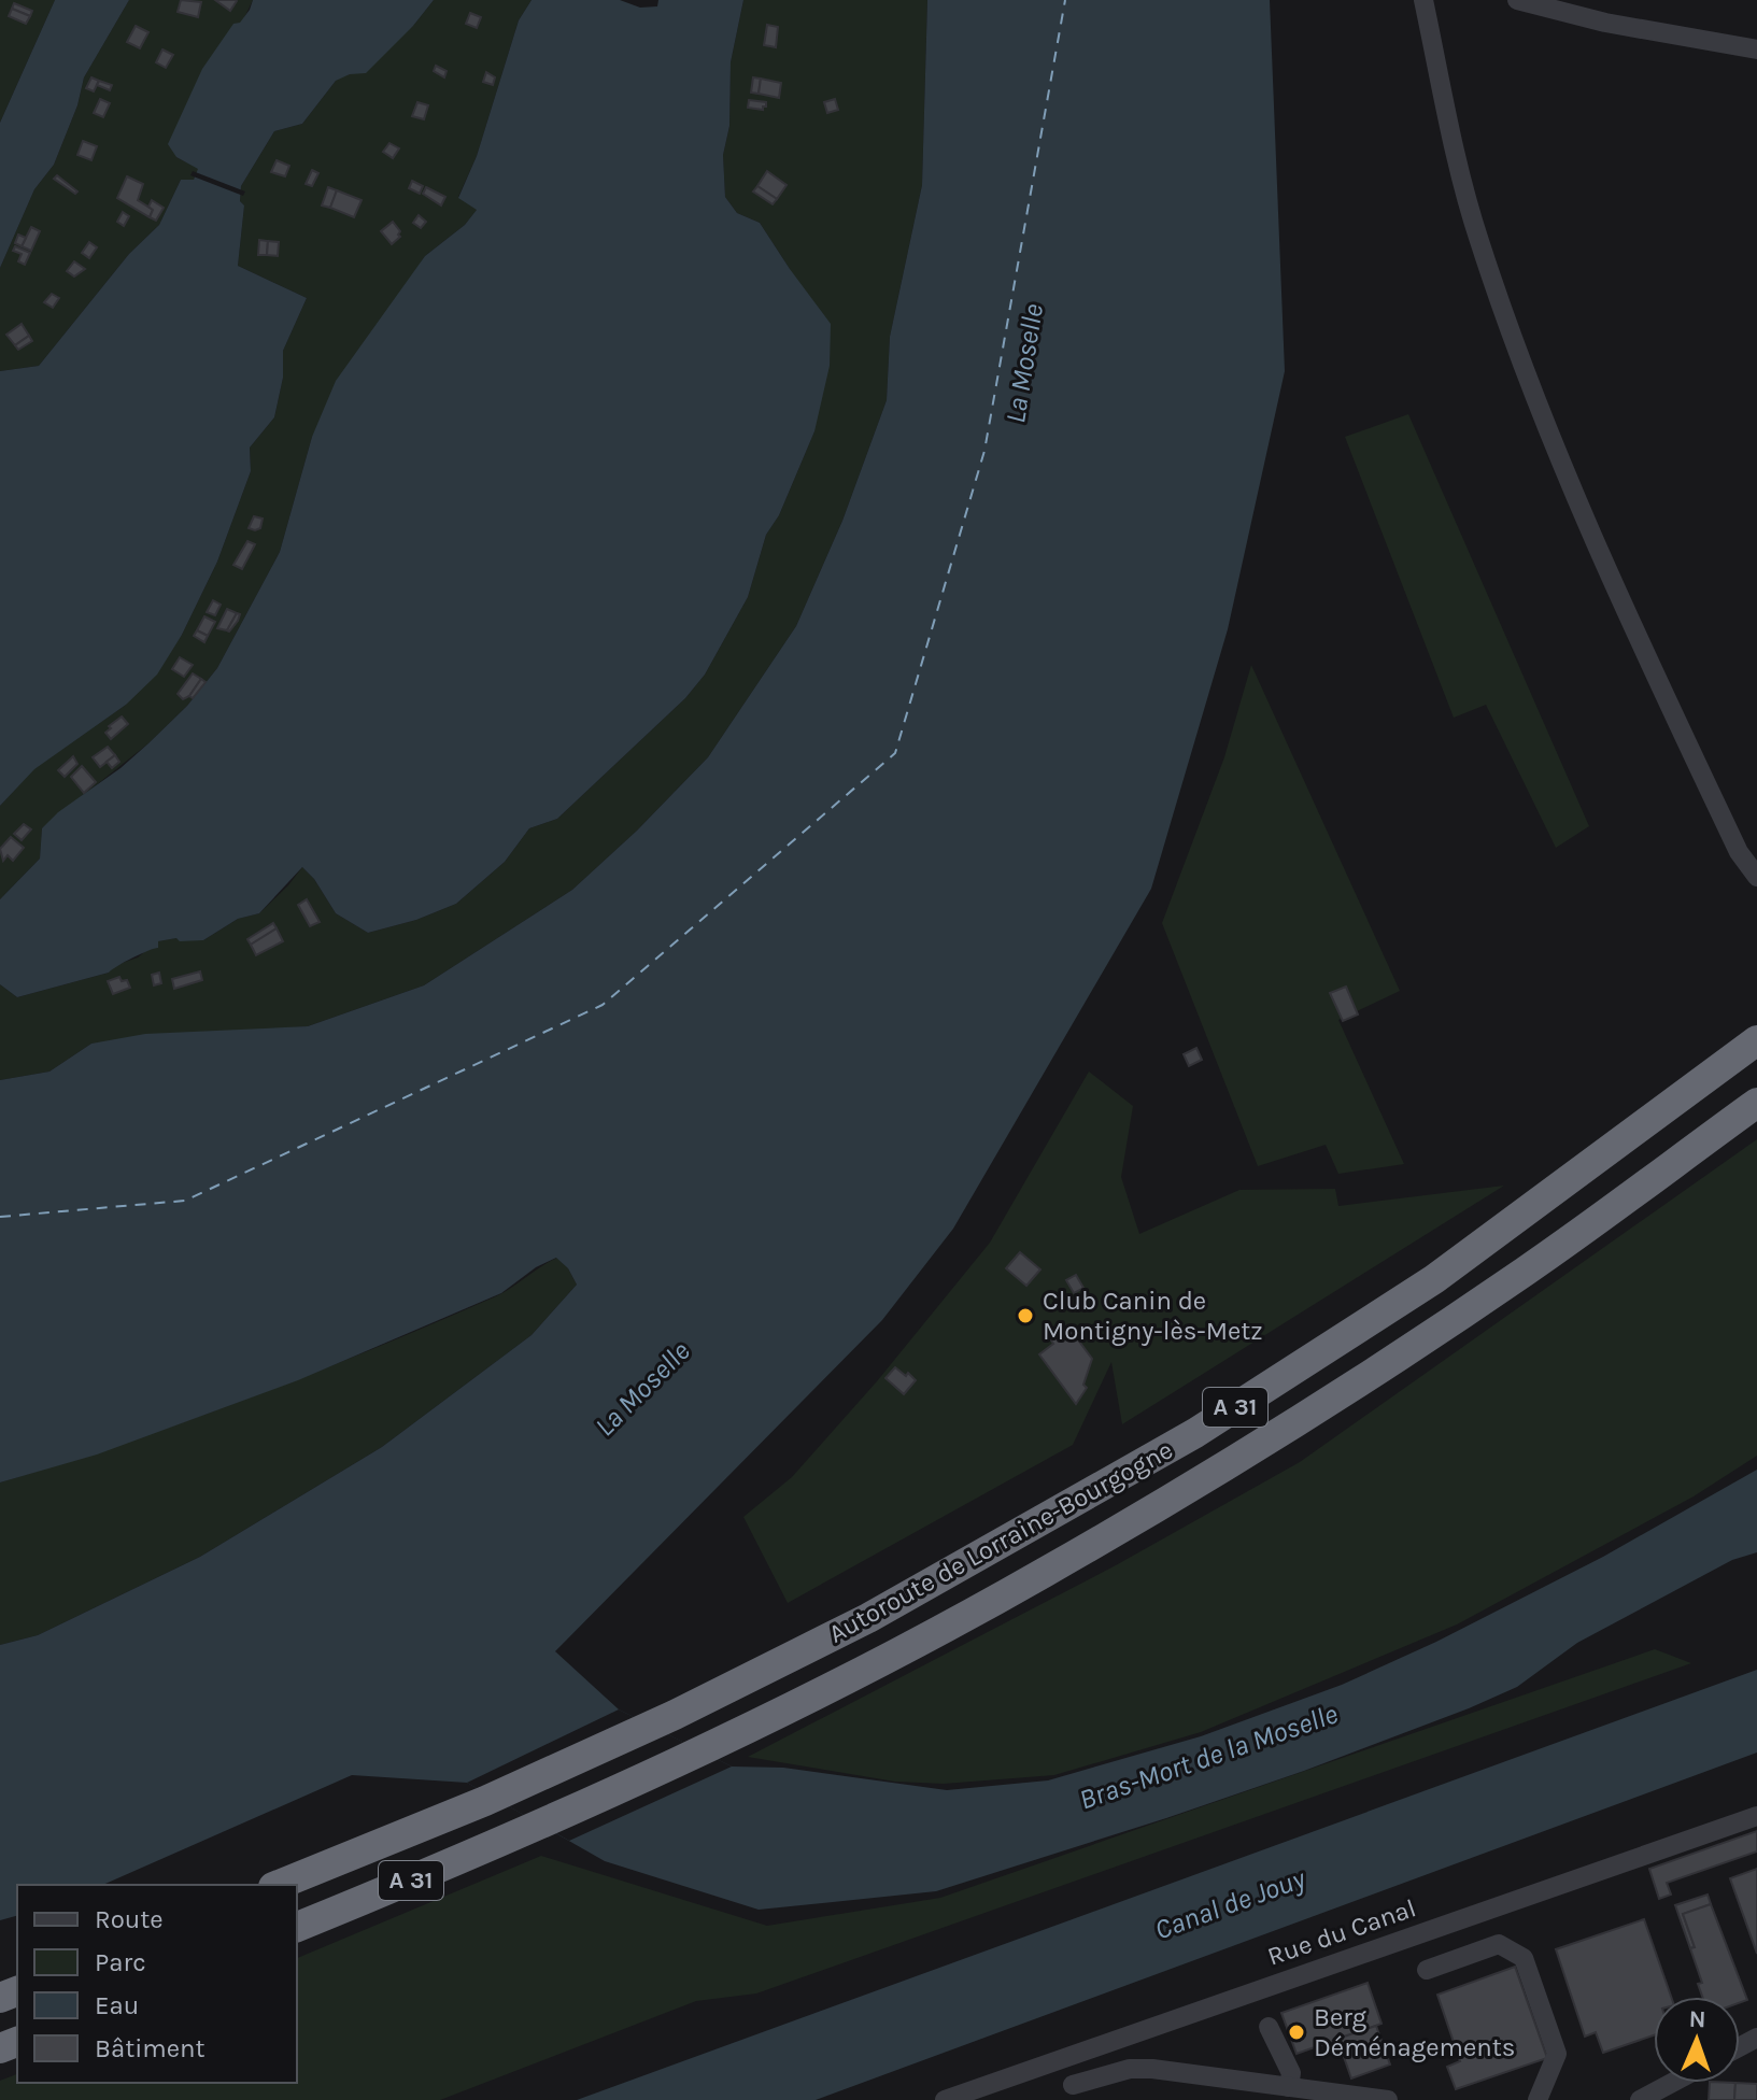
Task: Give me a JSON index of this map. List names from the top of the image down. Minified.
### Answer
{"streets":{"highway":["A 31","Autoroute de Lorraine-Bourgogne"],"street":["Rue du Canal"]},"water":["La Moselle","Bras-Mort de la Moselle","Canal de Jouy"],"places":["Club Canin de Montigny-lès-Metz","Berg Déménagements"],"legend":["Route","Parc","Eau","Bâtiment"],"north":"top"}
